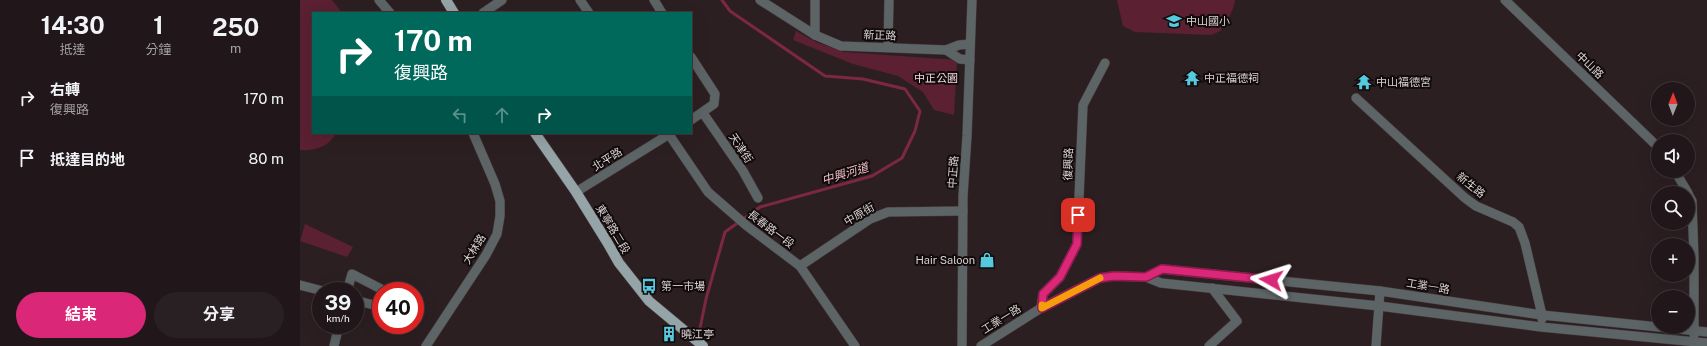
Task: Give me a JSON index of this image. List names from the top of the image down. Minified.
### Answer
{"streets":{"main road":["東寧路二段"],"street":["新正路","中山路","天津街","北平路","復興路","中正路","新生路","中原街","長春路一段","大林路","工業一路"]},"crossings":[["新正路","中正路"],["北平路","東寧路二段"],["復興路","工業一路"],["中正路","中原街"],["新生路","工業一路"],["中原街","長春路一段"]],"water":["中興河道"],"parks":["中正公園"],"places":{"school or university":["中山國小"],"temple":["中正福德祠","中山福德宮"],"shop":["Hair Saloon"],"bus stop":["第一市場"],"building":["曉江亭"]},"north":"top","page":{"eta":["14:30","抵達","1","分鐘","250","m"],"turn":["170 m","復興路"],"list":[{"name":"右轉","note":"復興路","value":"170 m"},{"name":"抵達目的地","value":"80 m"}],"map_buttons":["+","−"],"speed":"39 km/h","limit":"40","buttons":["結束","分享"]}}
